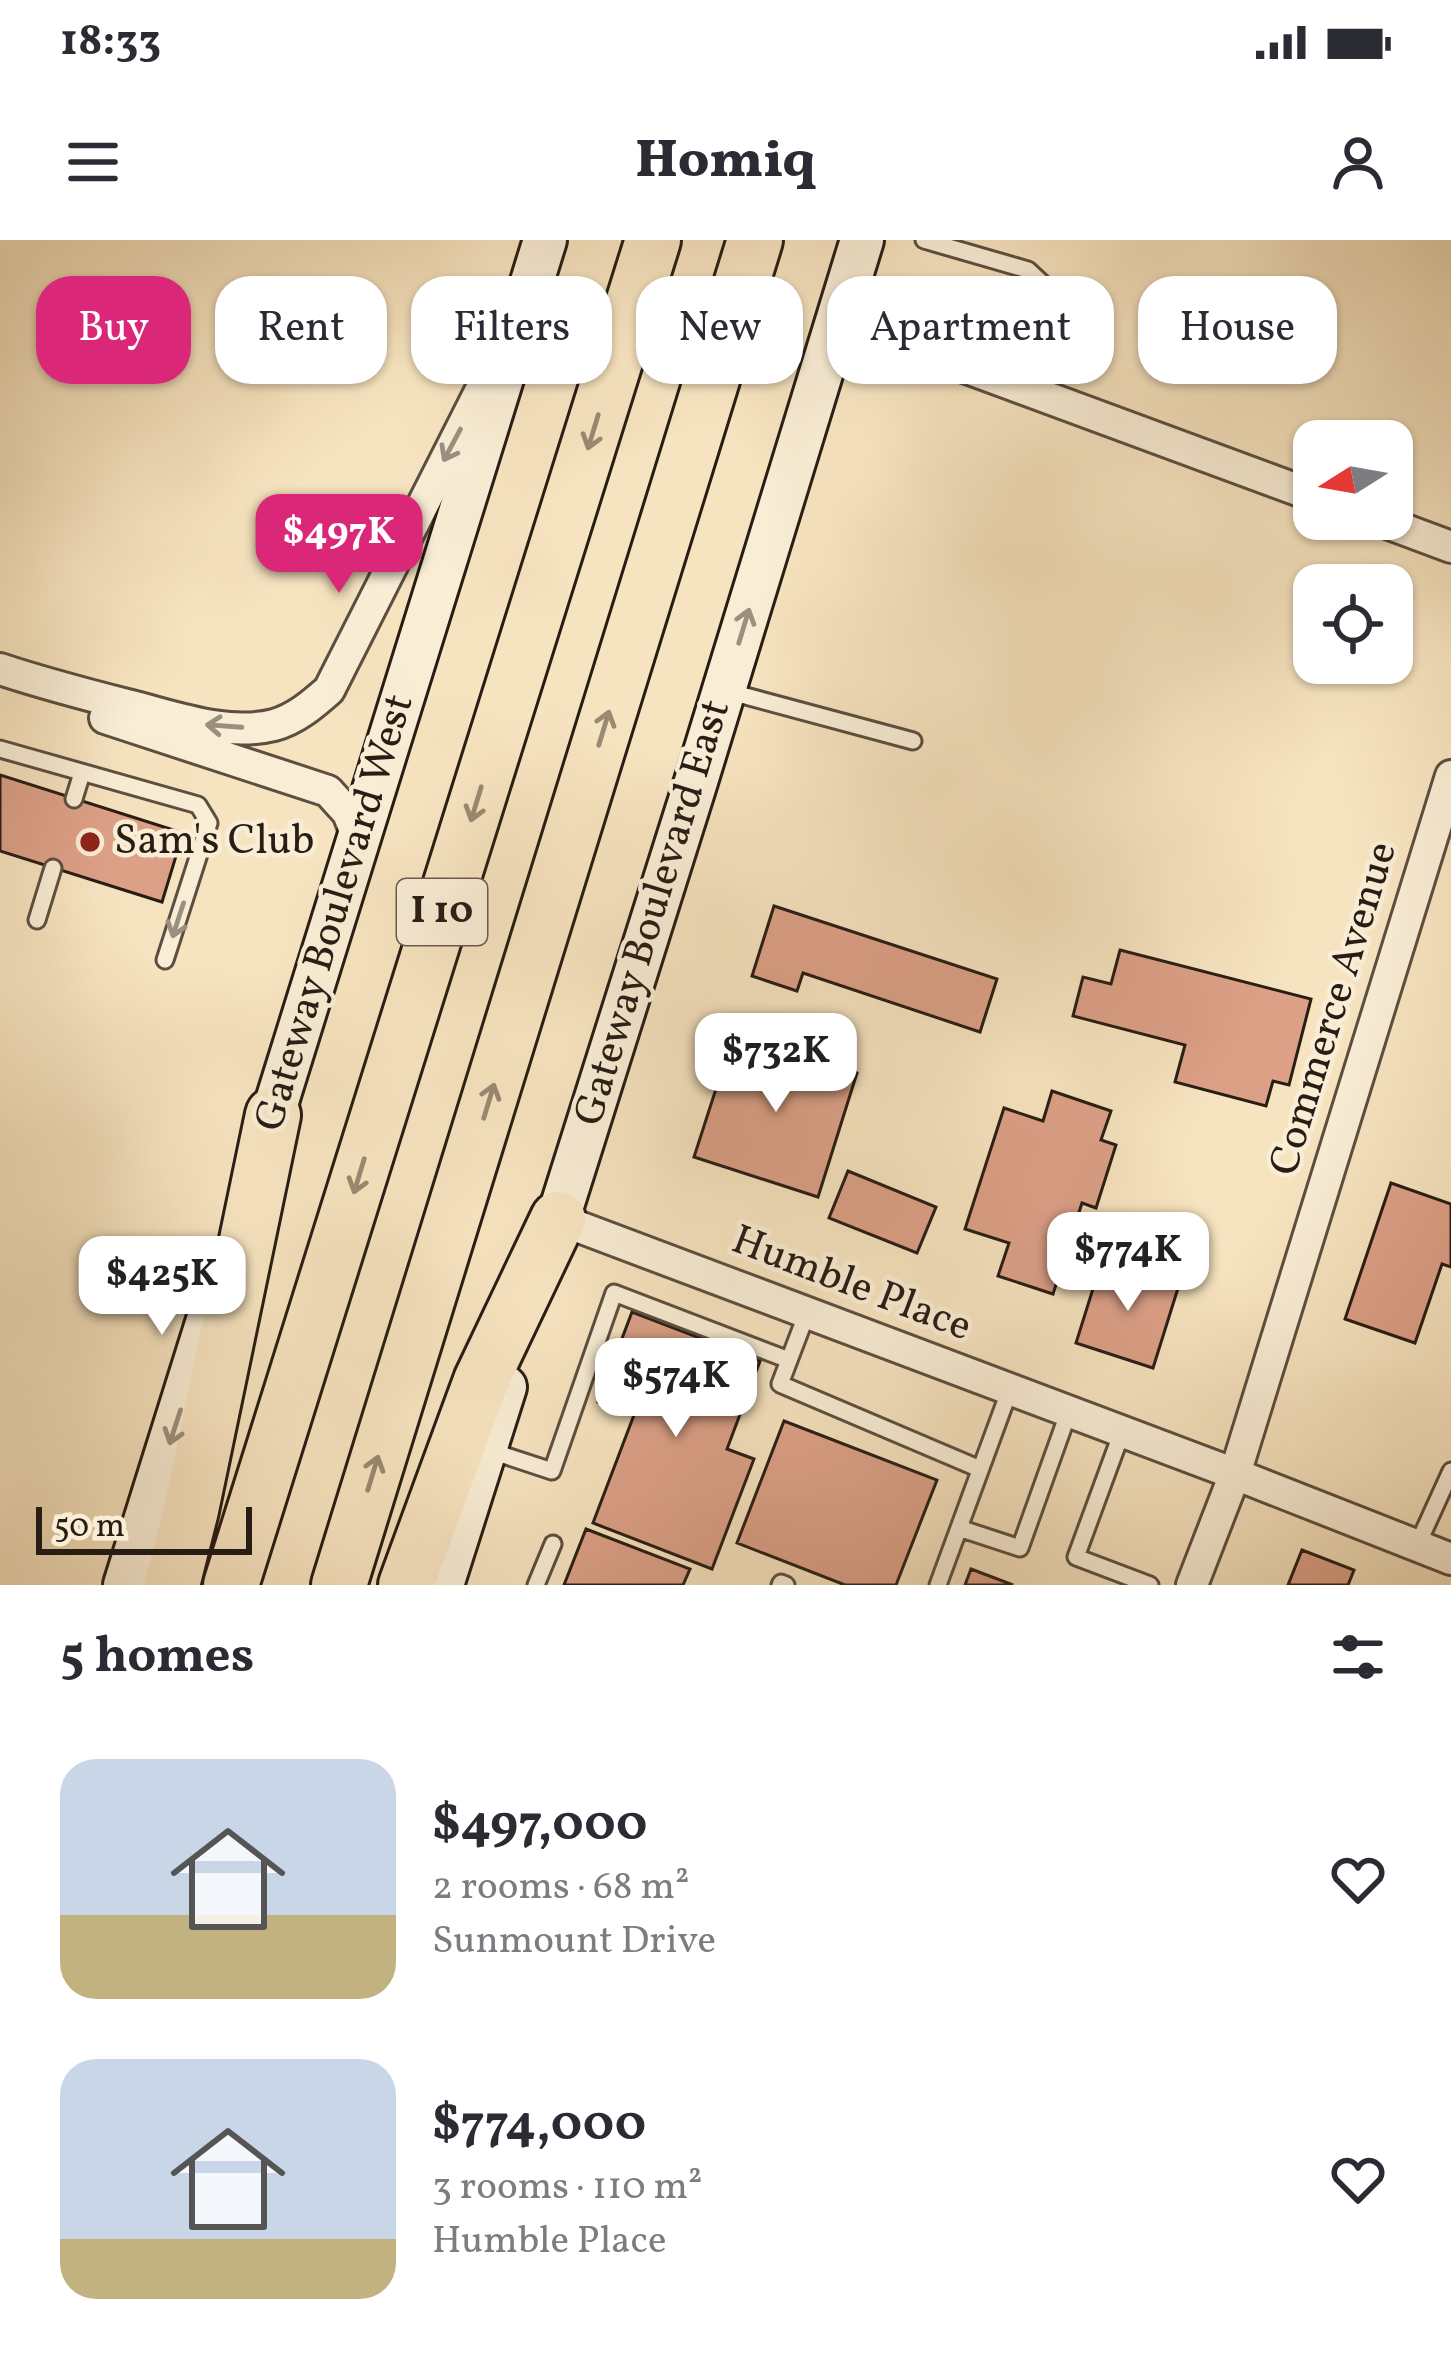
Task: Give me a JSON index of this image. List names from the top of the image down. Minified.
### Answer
{"streets":{"highway":["I 10"],"main road":["Gateway Boulevard West","Gateway Boulevard East"],"street":["Commerce Avenue","Humble Place"]},"crossings":[["Gateway Boulevard East","Humble Place"],["Commerce Avenue","Humble Place"]],"one_way":["Gateway Boulevard West"],"places":["Sam's Club"],"scale_bar":"50 m","north":"left","page":{"status":"18:33","header":"Homiq","chip":["Buy","Rent","Filters","New","Apartment","House"],"price":["$497K","$732K","$774K","$425K","$574K"],"scale":"50 m","heading":"5 homes","list":[{"name":"$497,000","note":"2 rooms · 68 m² · Sunmount Drive"},{"name":"$774,000","note":"3 rooms · 110 m² · Humble Place"}]}}
